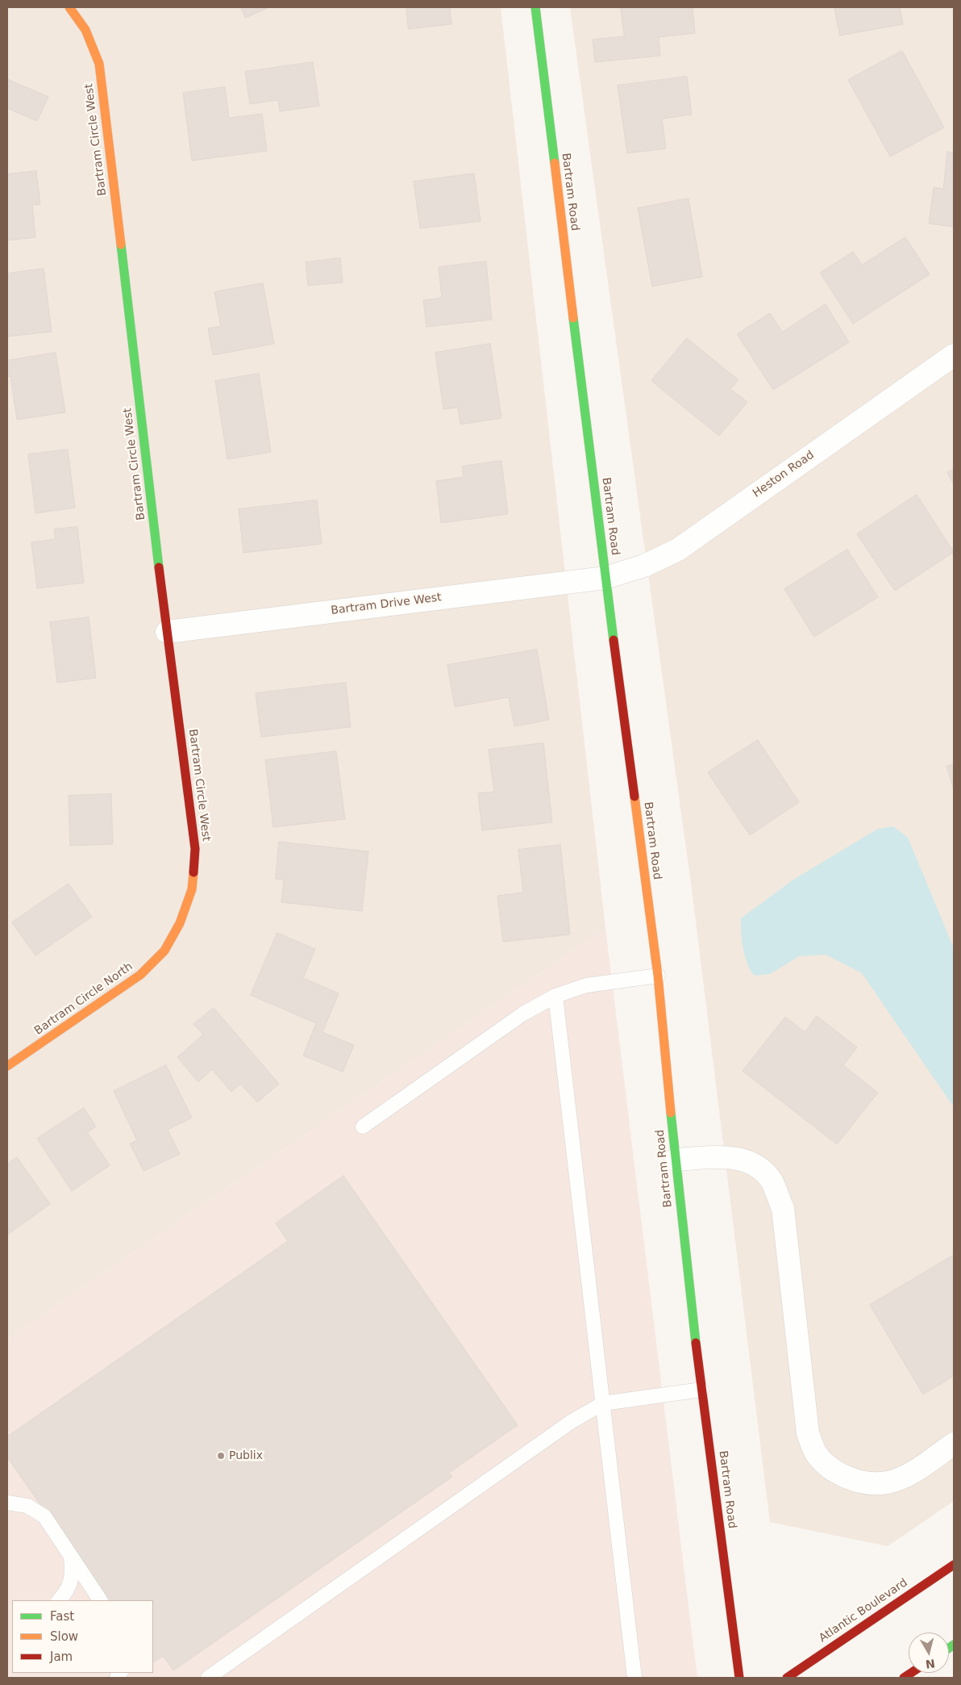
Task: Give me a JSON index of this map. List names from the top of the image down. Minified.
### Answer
{"streets":{"street":["Bartram Circle West","Bartram Road","Heston Road","Bartram Drive West","Bartram Circle North","Atlantic Boulevard"]},"crossings":[["Bartram Circle West","Bartram Drive West"],["Bartram Circle West","Bartram Circle North"],["Bartram Road","Heston Road"],["Bartram Road","Bartram Drive West"],["Heston Road","Bartram Drive West"]],"places":["Publix"],"legend":["Fast","Slow","Jam"],"north":"bottom"}
